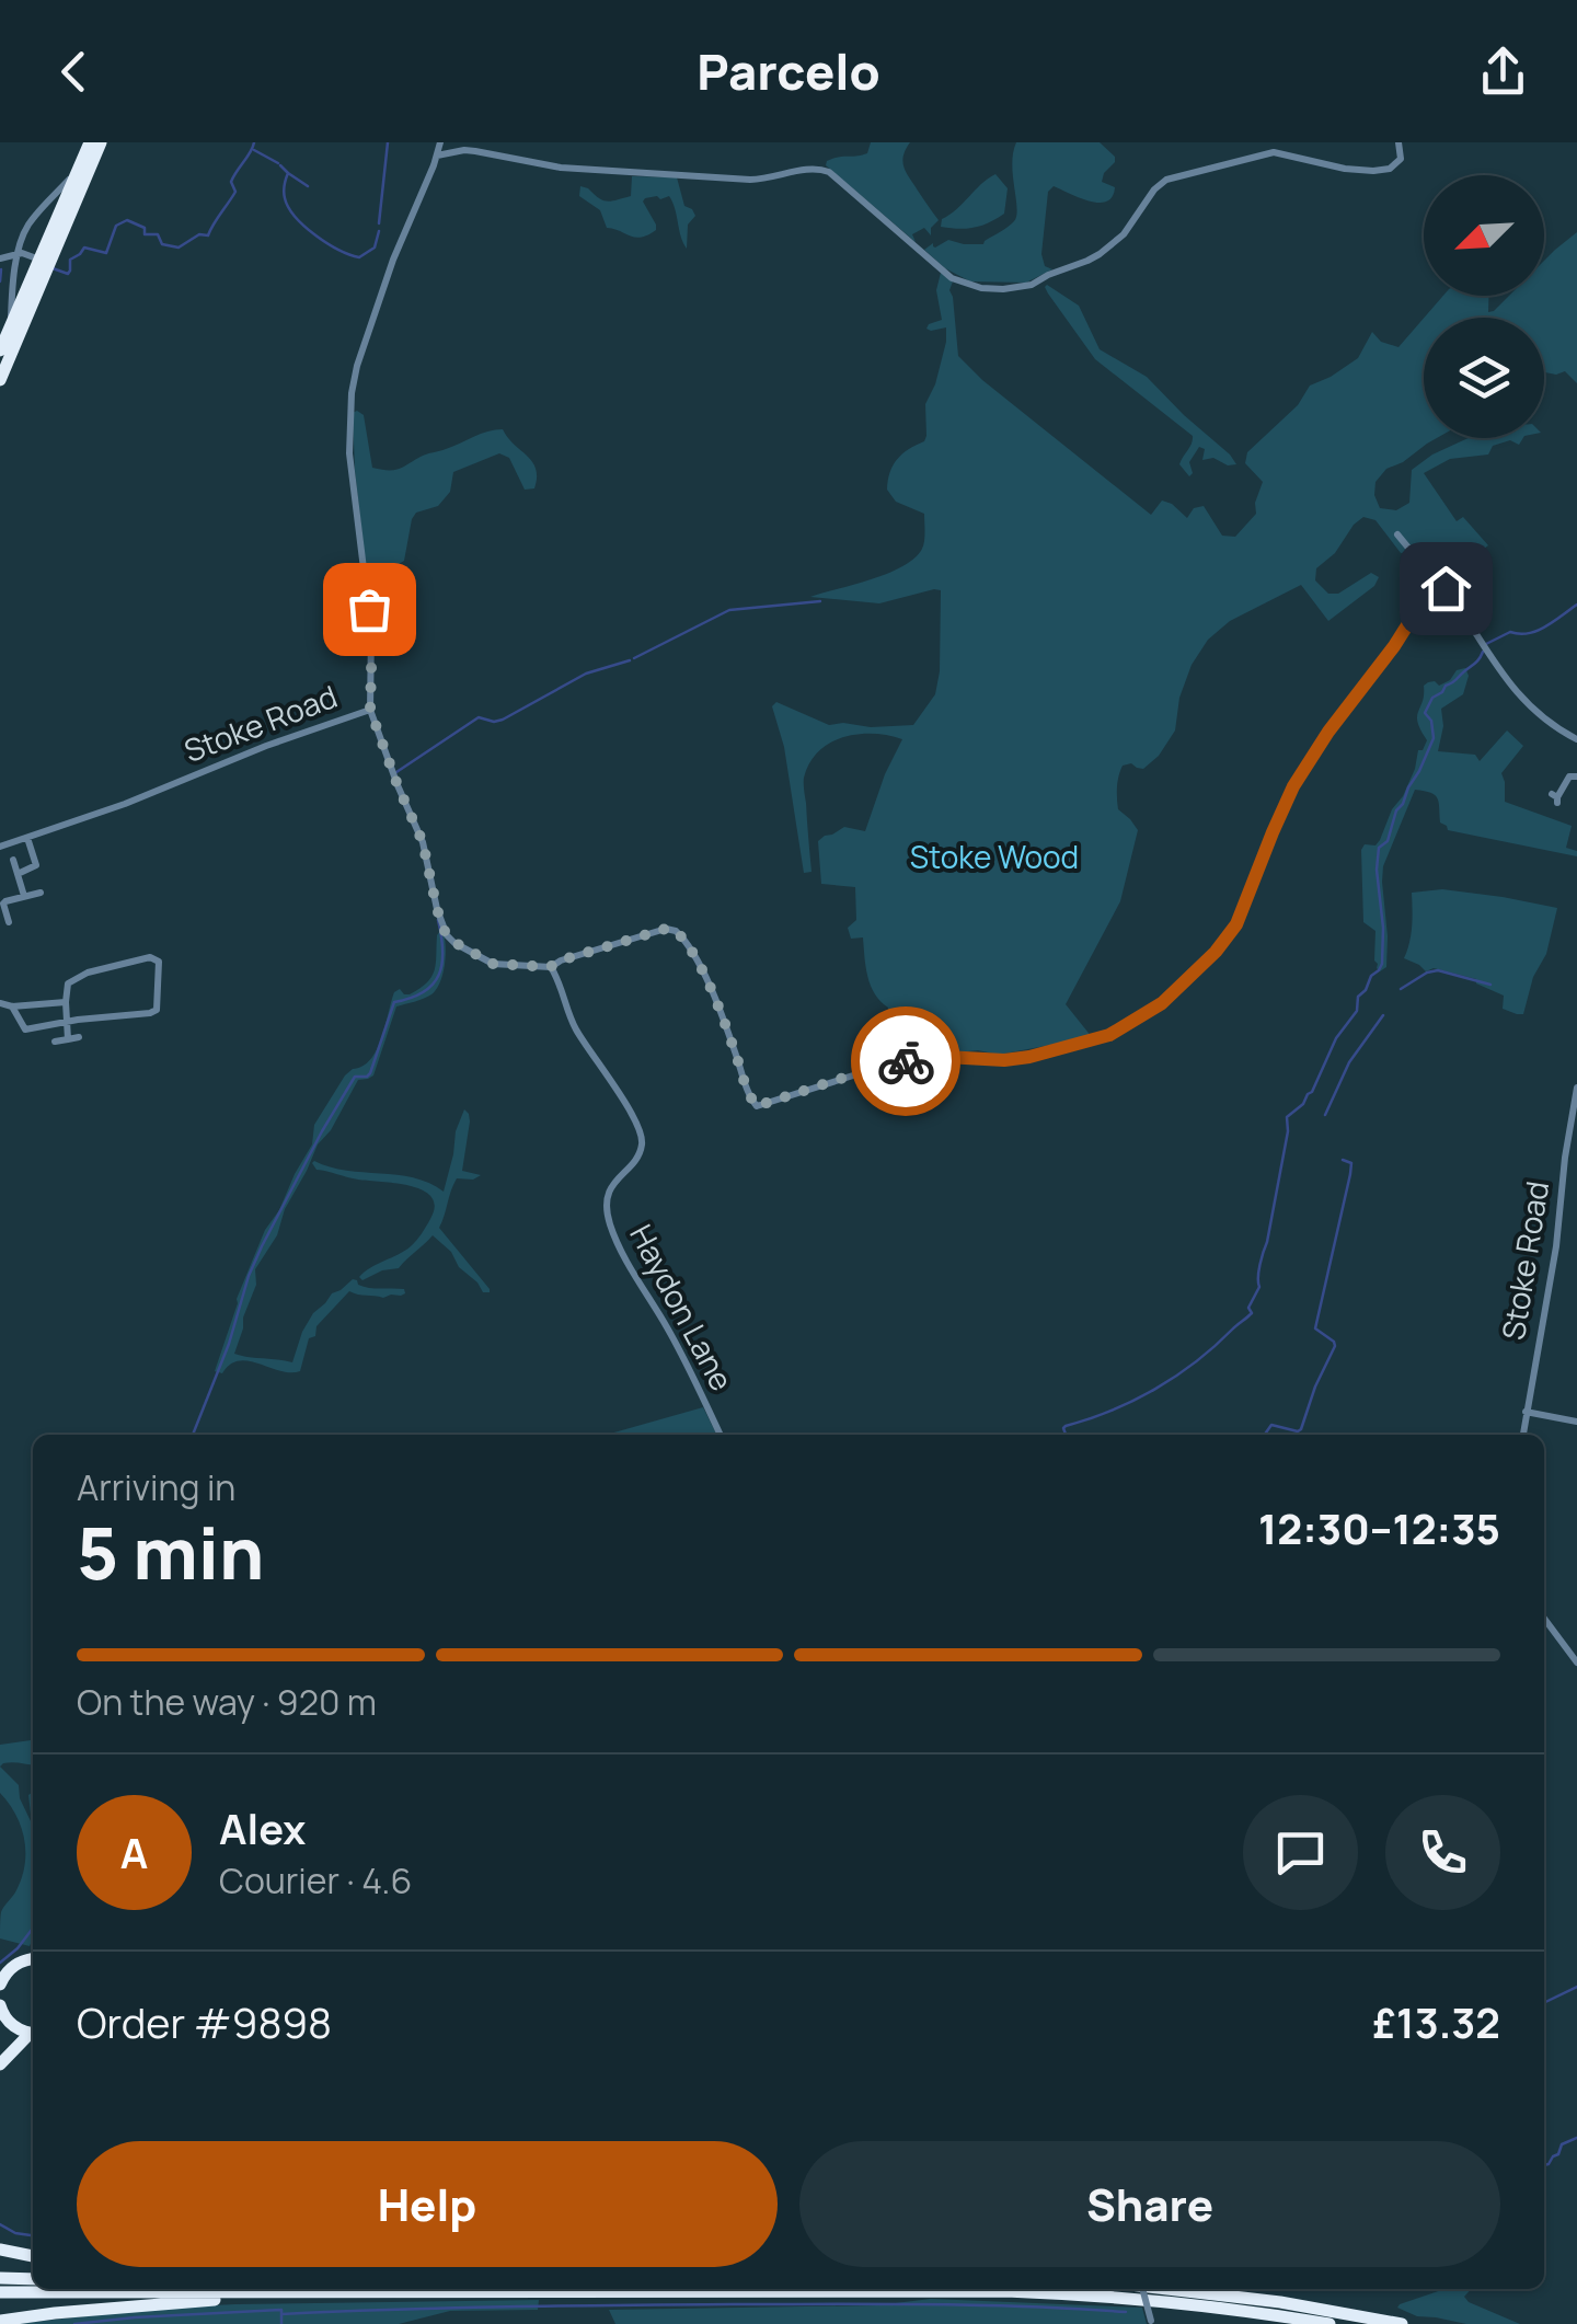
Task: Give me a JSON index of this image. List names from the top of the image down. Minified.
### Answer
{"streets":{"street":["Stoke Road","Haydon Lane"]},"crossings":[["Stoke Road","Haydon Lane"]],"parks":["Stoke Wood"],"north":"bottom left","page":{"header":"Parcelo","heading":["5 min","Arriving in","12:30–12:35"],"panel":["Alex","Courier · 4.6","Order #9898","£13.32"],"bar":"On the way · 920 m","round":"A","buttons":["Help","Share"]}}
